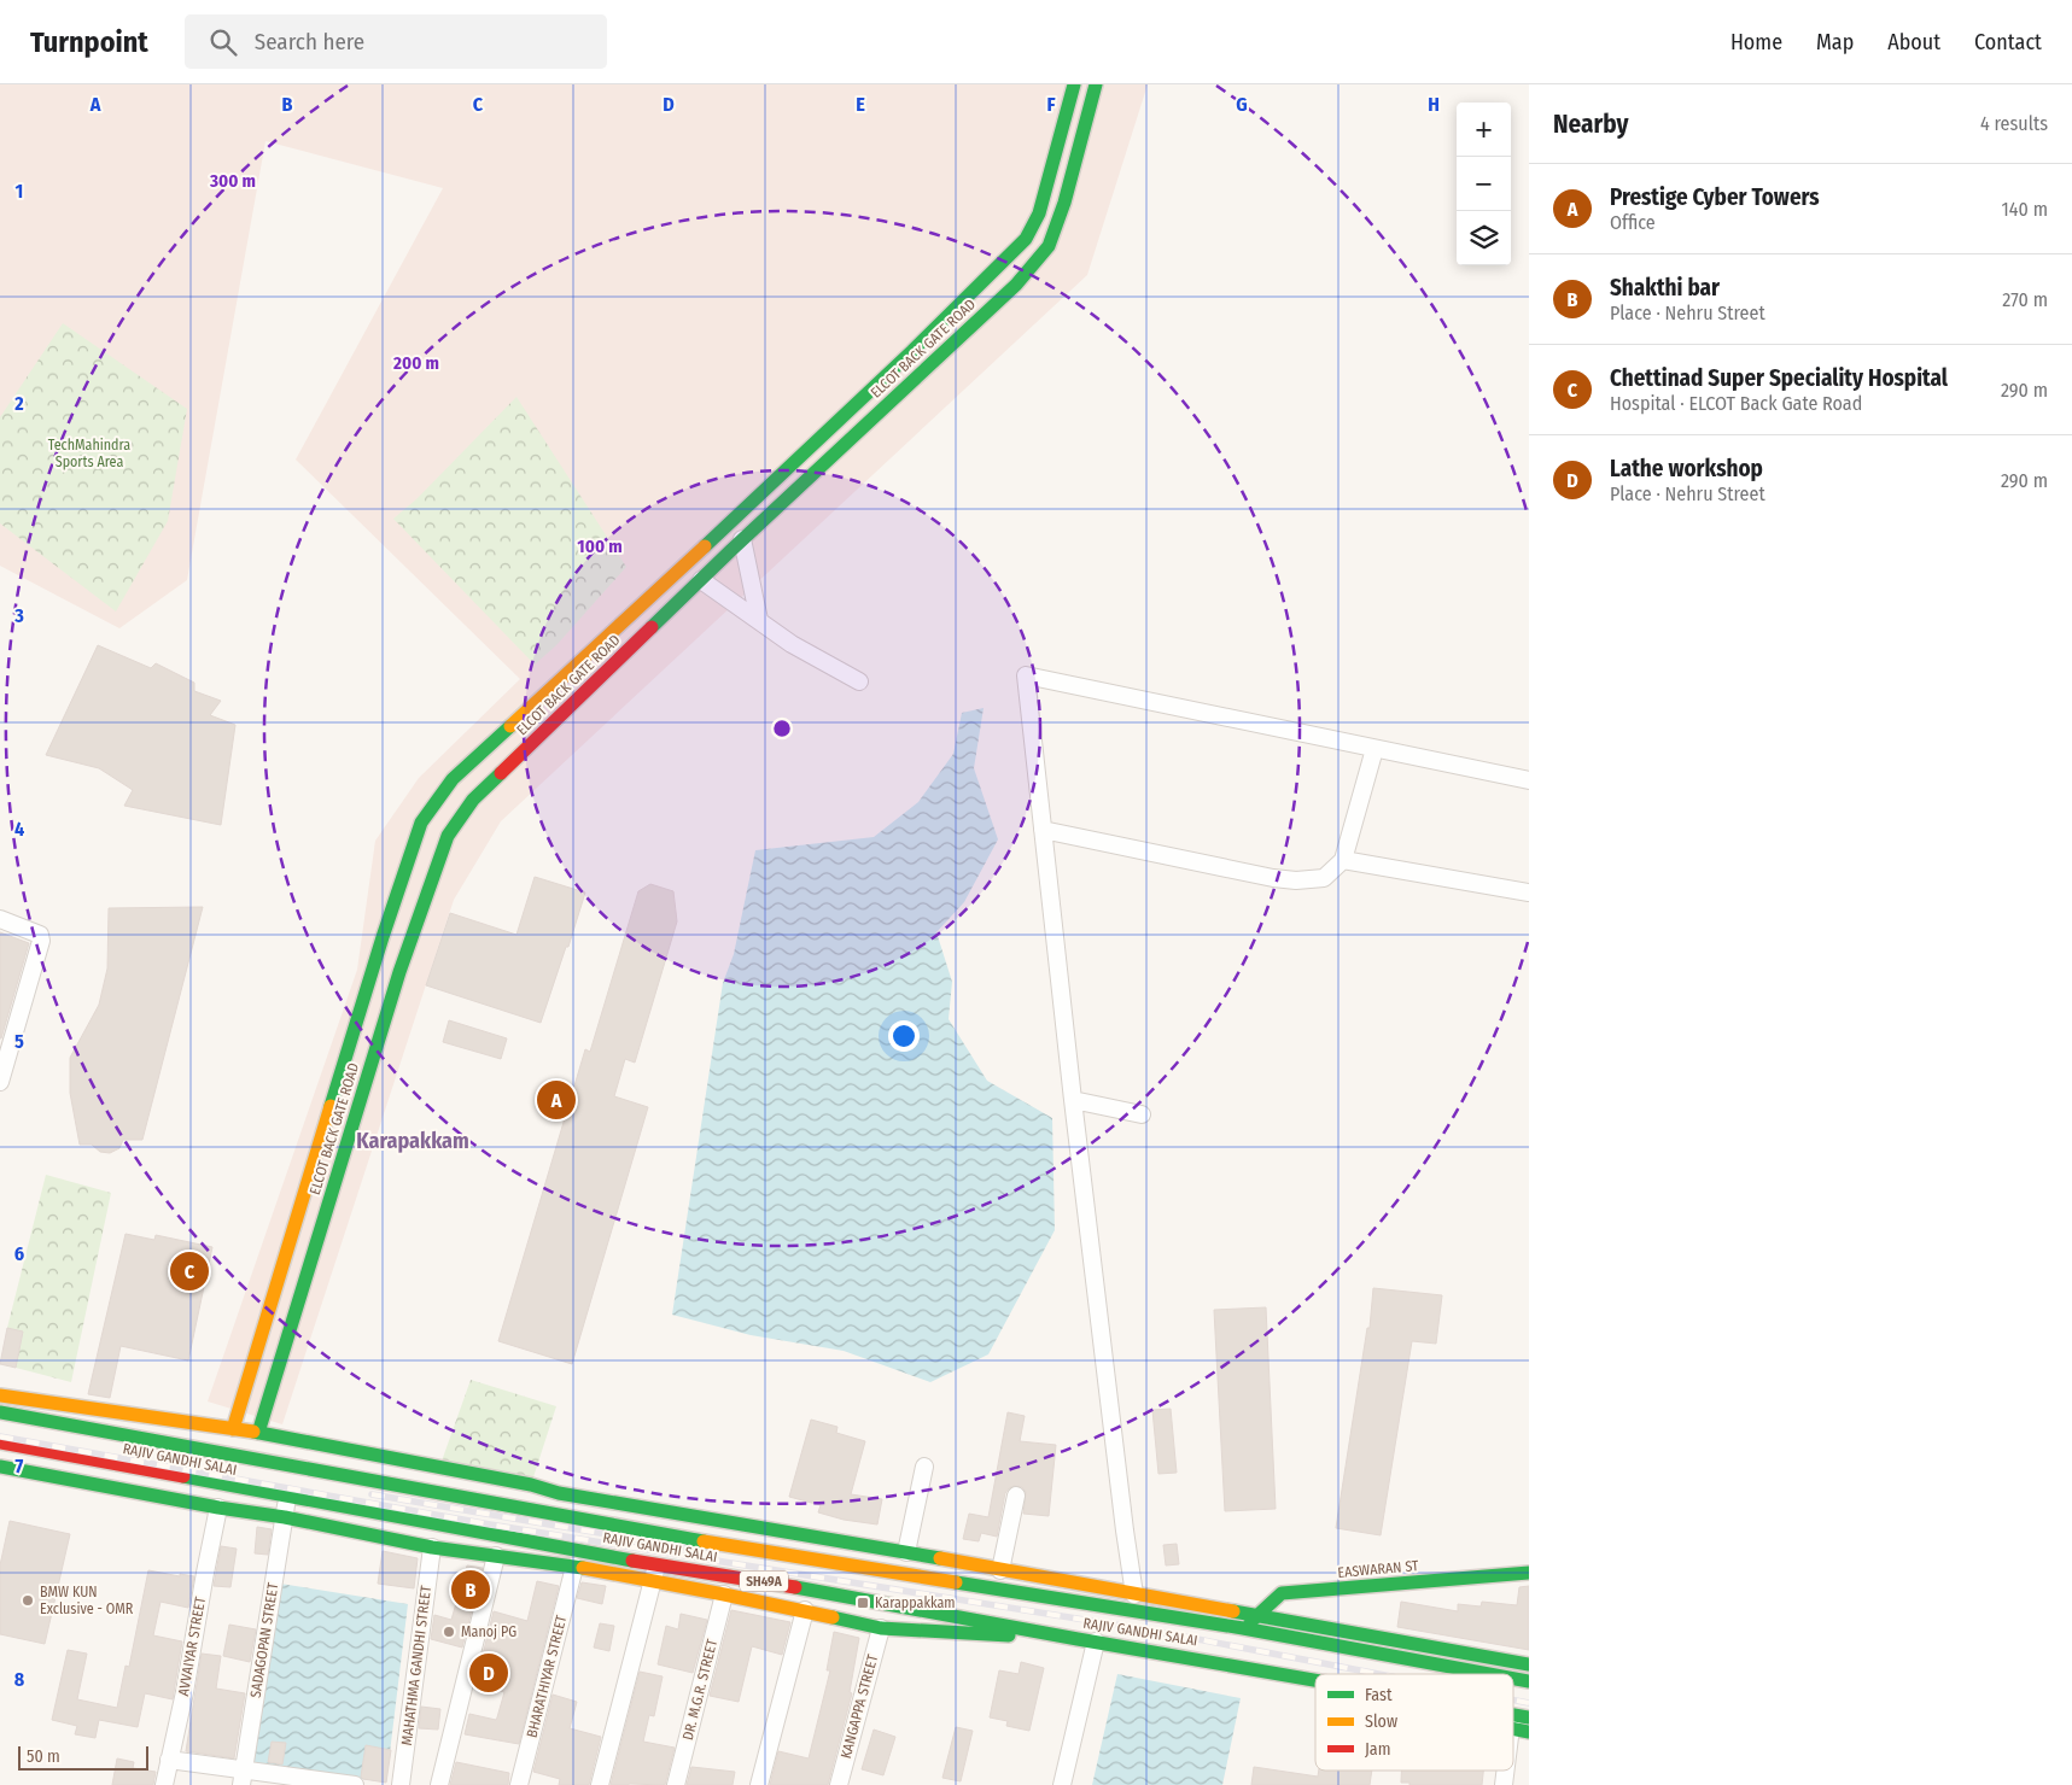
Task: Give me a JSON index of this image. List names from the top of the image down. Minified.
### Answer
{"streets":{"street":["ELCOT BACK GATE ROAD","RAJIV GANDHI SALAI","EASWARAN ST","SH49A","SADAGOPAN STREET","AVVAIYAR STREET","MAHATHMA GANDHI STREET","BHARATHIYAR STREET","DR. M.G.R. STREET","KANGAPPA STREET"]},"crossings":[["RAJIV GANDHI SALAI","EASWARAN ST"],["RAJIV GANDHI SALAI","SADAGOPAN STREET"]],"districts":["Karapakkam"],"parks":["TechMahindra Sports Area"],"places":{"other":["BMW KUN Exclusive - OMR","Manoj PG"],"transit":["Karappakkam"]},"legend":["Fast","Slow","Jam"],"scale_bar":"50 m","page":{"header":"Turnpoint","search":"Search here","nav":["Home","Map","About","Contact"],"heading":["Nearby","4 results"],"map_buttons":["+","−"],"list":[{"mark":"A","name":"Prestige Cyber Towers","note":"Office","value":"140 m"},{"mark":"B","name":"Shakthi bar","note":"Place · Nehru Street","value":"270 m"},{"mark":"C","name":"Chettinad Super Speciality Hospital","note":"Hospital · ELCOT Back Gate Road","value":"290 m"},{"mark":"D","name":"Lathe workshop","note":"Place · Nehru Street","value":"290 m"}],"pins":["A","C","B","D"],"scale":"50 m"},"grid":{"columns":["A","B","C","D","E","F","G","H"],"rows":["1","2","3","4","5","6","7","8"]},"rings":["300 m","200 m","100 m"]}
